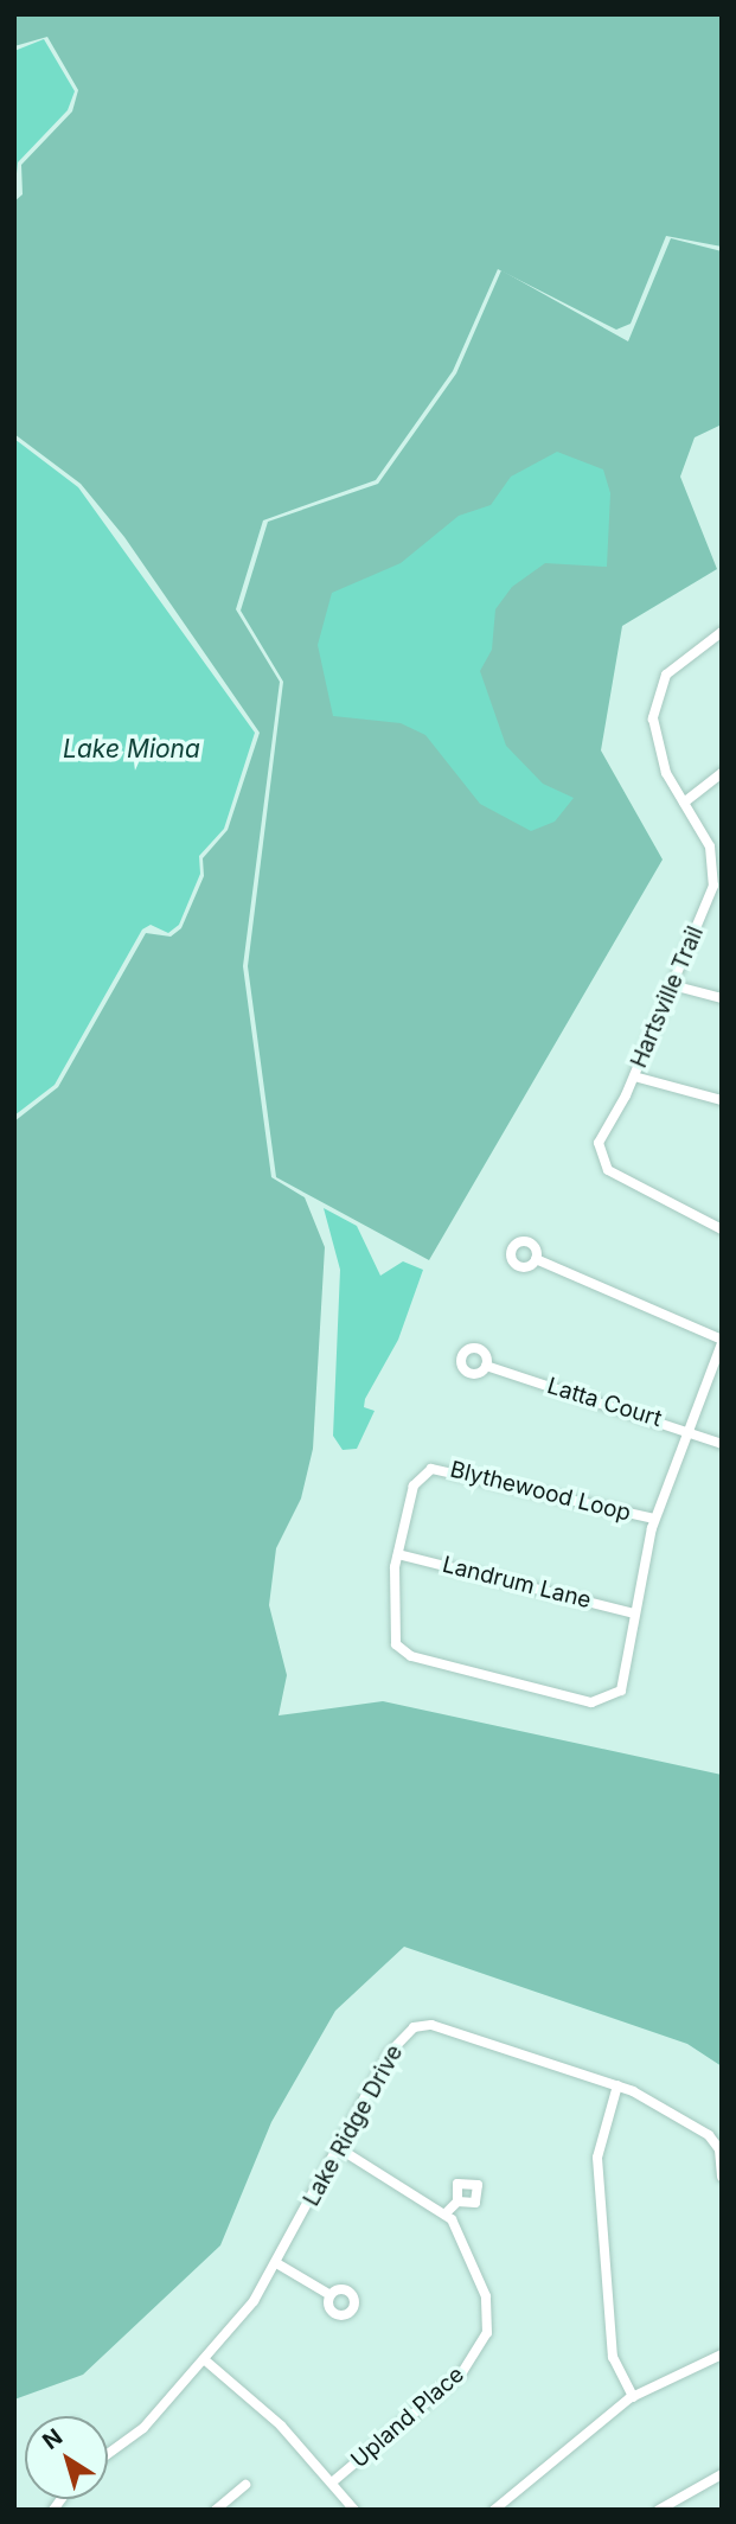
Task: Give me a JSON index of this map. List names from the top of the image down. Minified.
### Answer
{"streets":{"street":["Hartsville Trail","Latta Court","Blythewood Loop","Landrum Lane","Lake Ridge Drive","Upland Place"]},"crossings":[["Latta Court","Blythewood Loop"],["Blythewood Loop","Landrum Lane"]],"water":["Lake Miona"],"north":"top left"}
